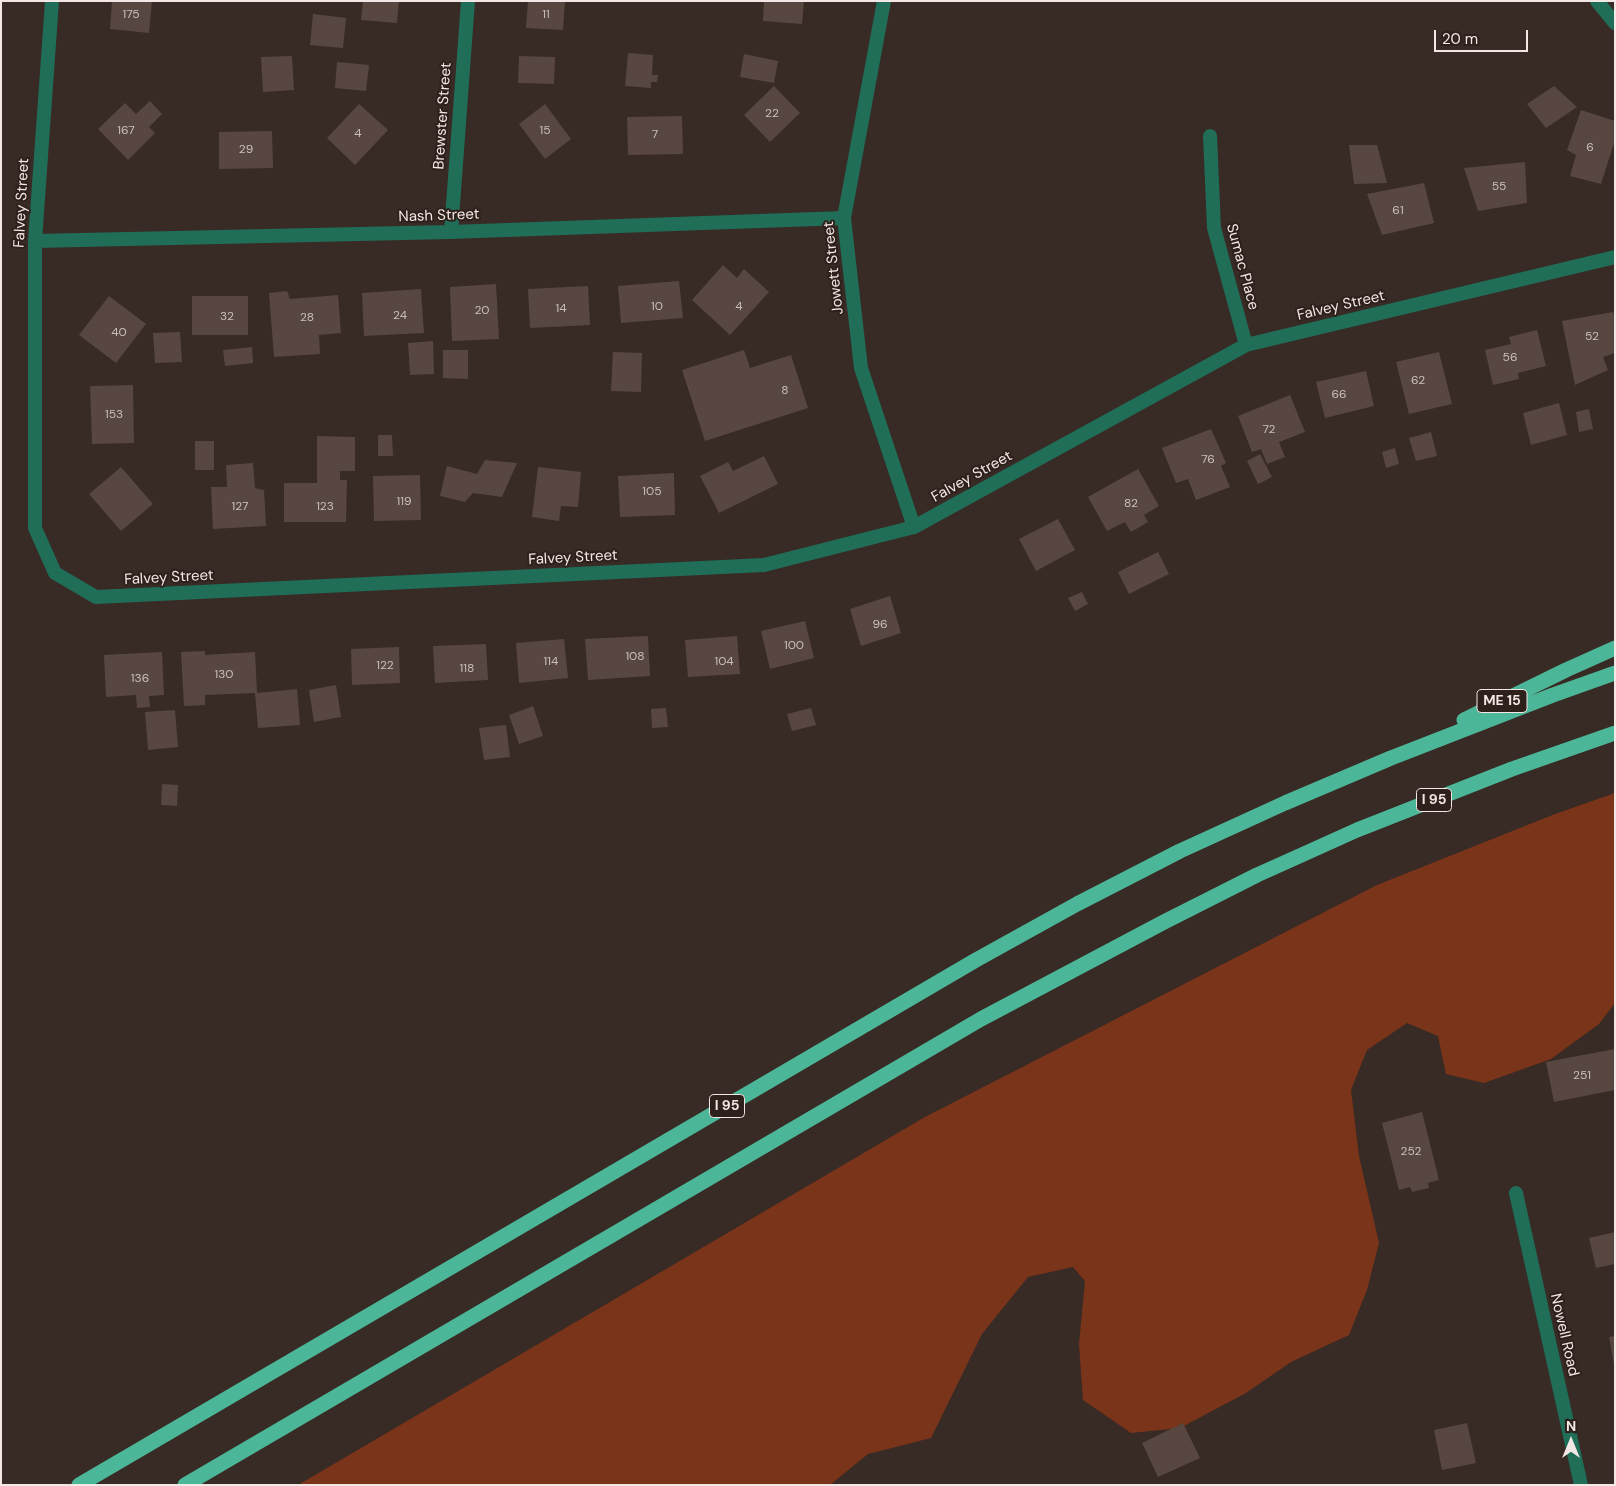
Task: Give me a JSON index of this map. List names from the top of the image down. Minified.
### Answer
{"streets":{"highway":["ME 15","I 95"],"street":["Brewster Street","Falvey Street","Nash Street","Sumac Place","Jowett Street","Nowell Road"]},"crossings":[["Brewster Street","Nash Street"],["Falvey Street","Nash Street"],["Falvey Street","Sumac Place"],["Falvey Street","Jowett Street"],["Nash Street","Jowett Street"],["ME 15","I 95"]],"house_numbers":["175","11","22","167","15","4","7","6","29","55","61","10","4","14","20","24","32","28","40","52","56","62","8","66","153","72","76","105","119","82","127","123","96","100","108","114","104","122","118","130","136","251","252"],"scale_bar":"20 m","north":"top"}
